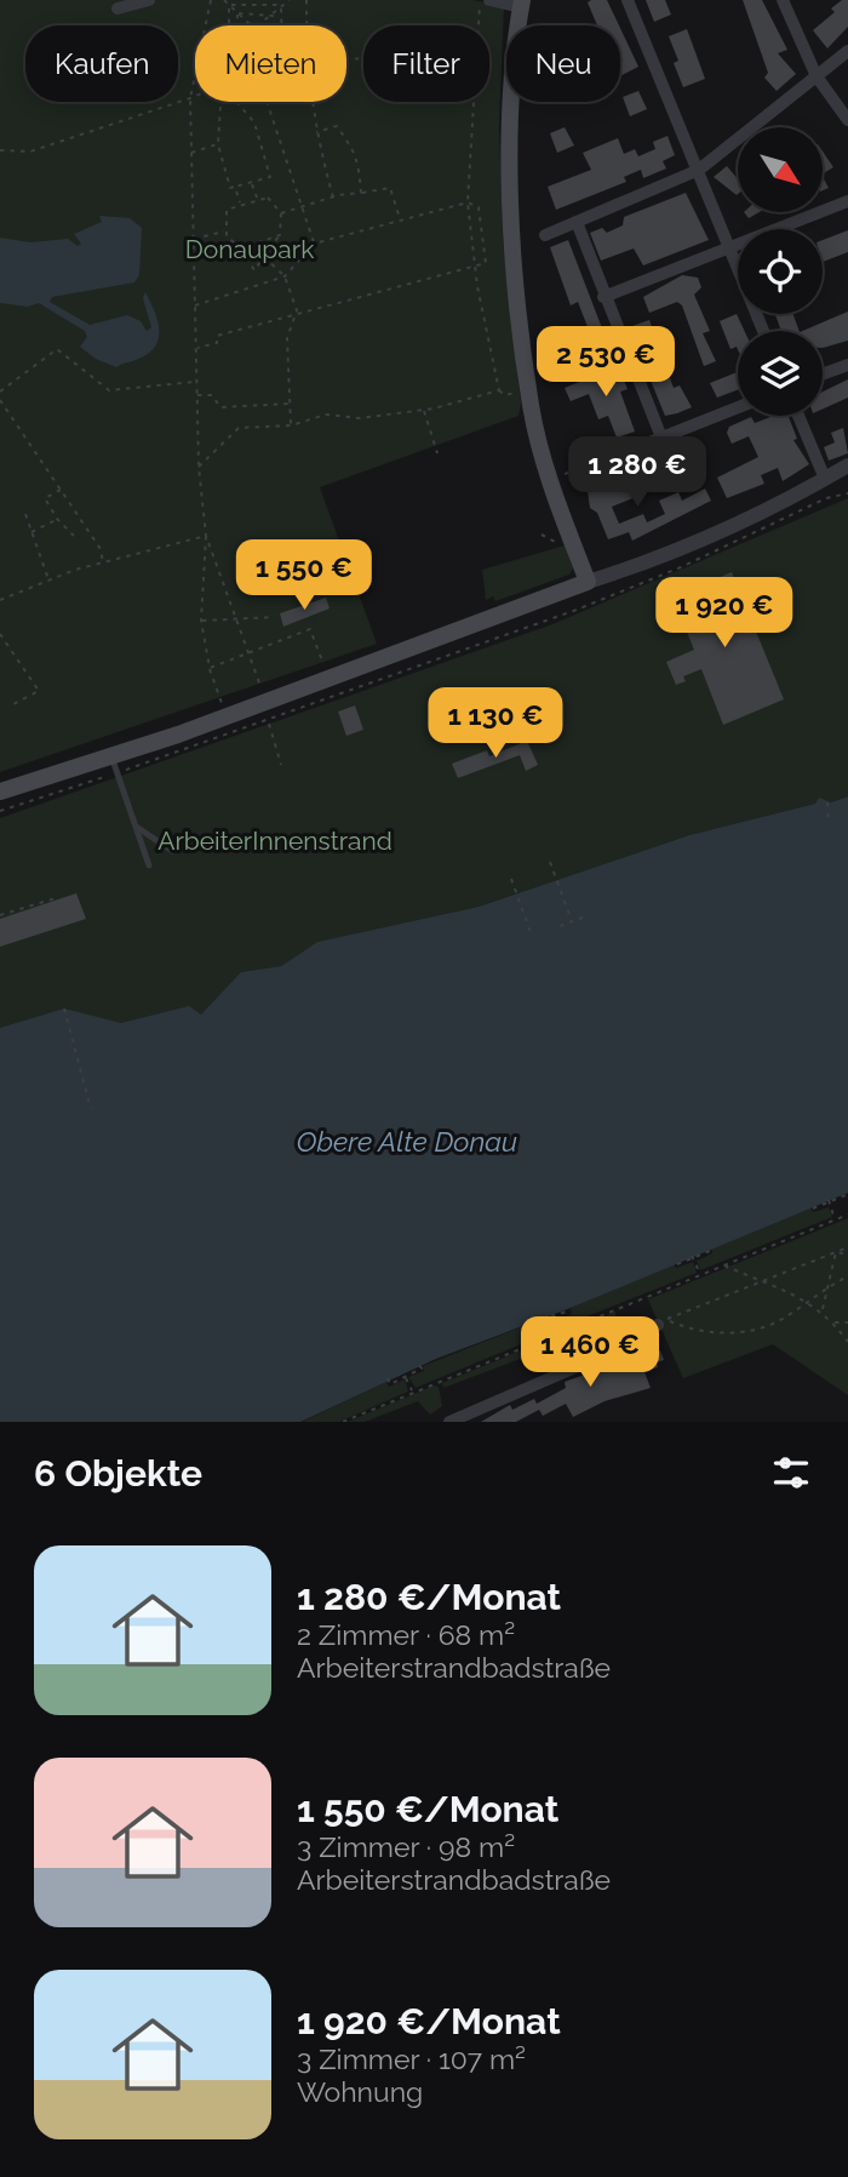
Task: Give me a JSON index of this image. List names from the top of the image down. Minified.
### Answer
{"water":["Obere Alte Donau"],"parks":["Donaupark","ArbeiterInnenstrand"],"north":"bottom right","page":{"chip":["Kaufen","Mieten","Filter","Neu"],"price":["2 530 €","1 280 €","1 550 €","1 920 €","1 130 €","1 460 €"],"heading":"6 Objekte","list":[{"name":"1 280 €/Monat","note":"2 Zimmer · 68 m² · Arbeiterstrandbadstraße"},{"name":"1 550 €/Monat","note":"3 Zimmer · 98 m² · Arbeiterstrandbadstraße"},{"name":"1 920 €/Monat","note":"3 Zimmer · 107 m² · Wohnung"}]}}
